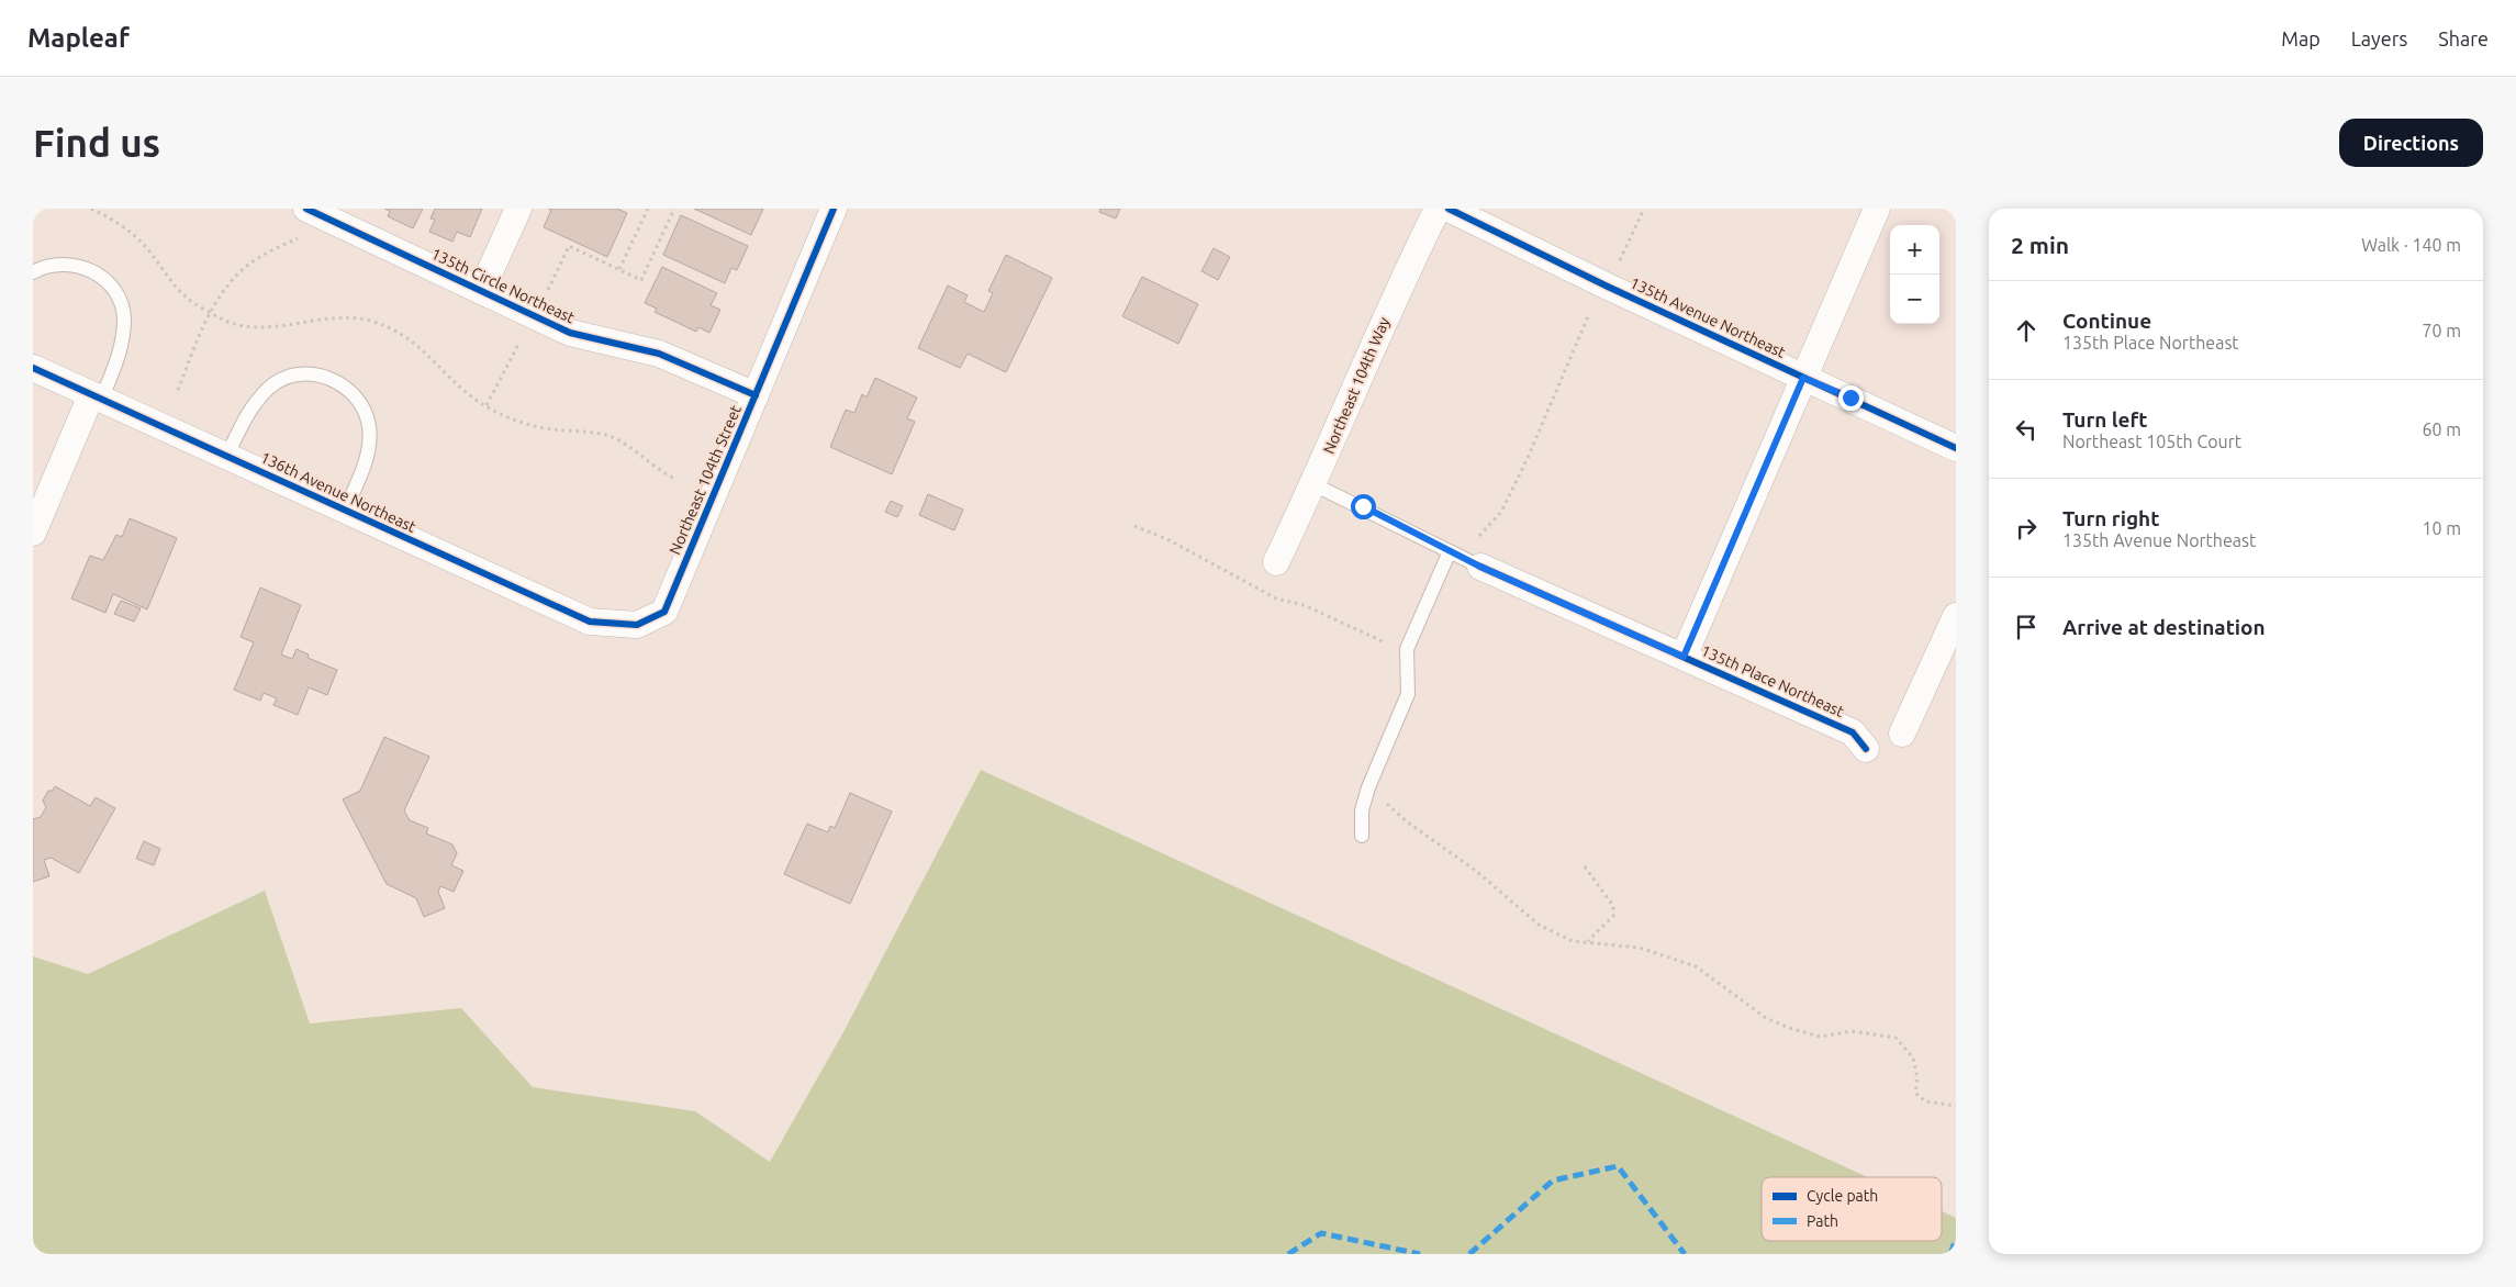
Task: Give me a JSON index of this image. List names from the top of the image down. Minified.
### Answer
{"streets":{"street":["135th Circle Northeast","135th Avenue Northeast","Northeast 104th Way","Northeast 104th Street","136th Avenue Northeast","135th Place Northeast"]},"crossings":[["135th Circle Northeast","Northeast 104th Street"],["Northeast 104th Way","135th Place Northeast"],["Northeast 104th Street","136th Avenue Northeast"]],"legend":["Cycle path","Path"],"page":{"header":"Mapleaf","nav":["Map","Layers","Share"],"buttons":"Directions","title":"Find us","heading":["2 min","Walk · 140 m"],"map_buttons":["+","−"],"list":[["Continue","135th Place Northeast","70 m"],["Turn left","Northeast 105th Court","60 m"],["Turn right","135th Avenue Northeast","10 m"],"Arrive at destination"]}}
